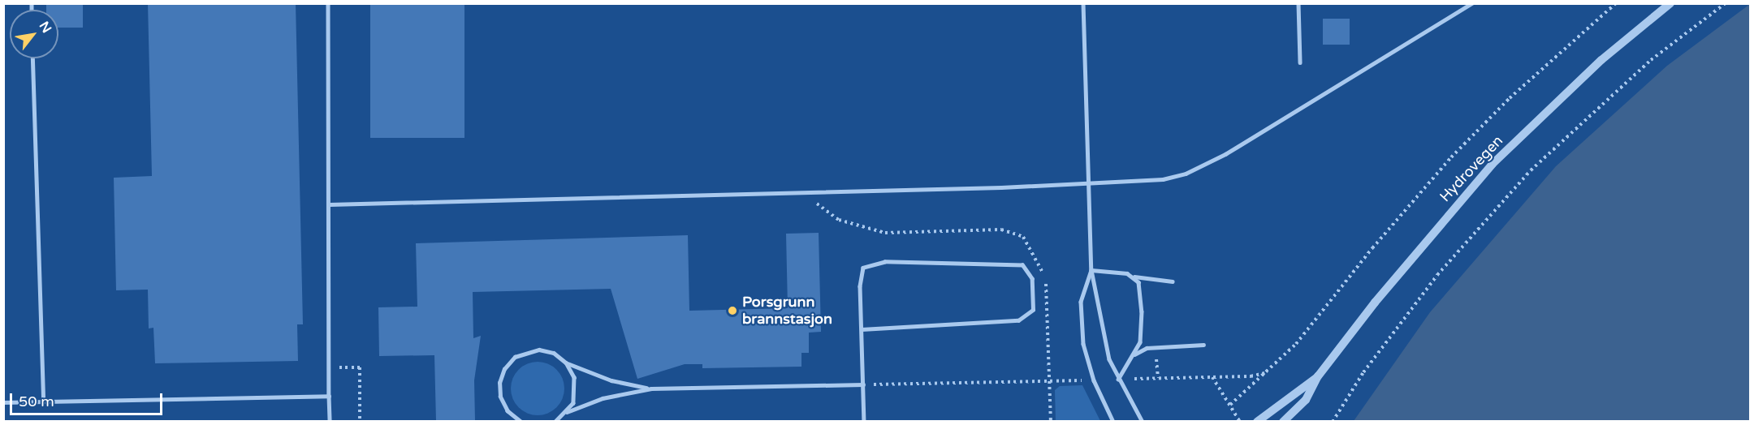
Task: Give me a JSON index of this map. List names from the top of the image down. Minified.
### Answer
{"streets":{"street":["Hydrovegen"]},"places":["Porsgrunn brannstasjon"],"scale_bar":"50 m","north":"top right"}
